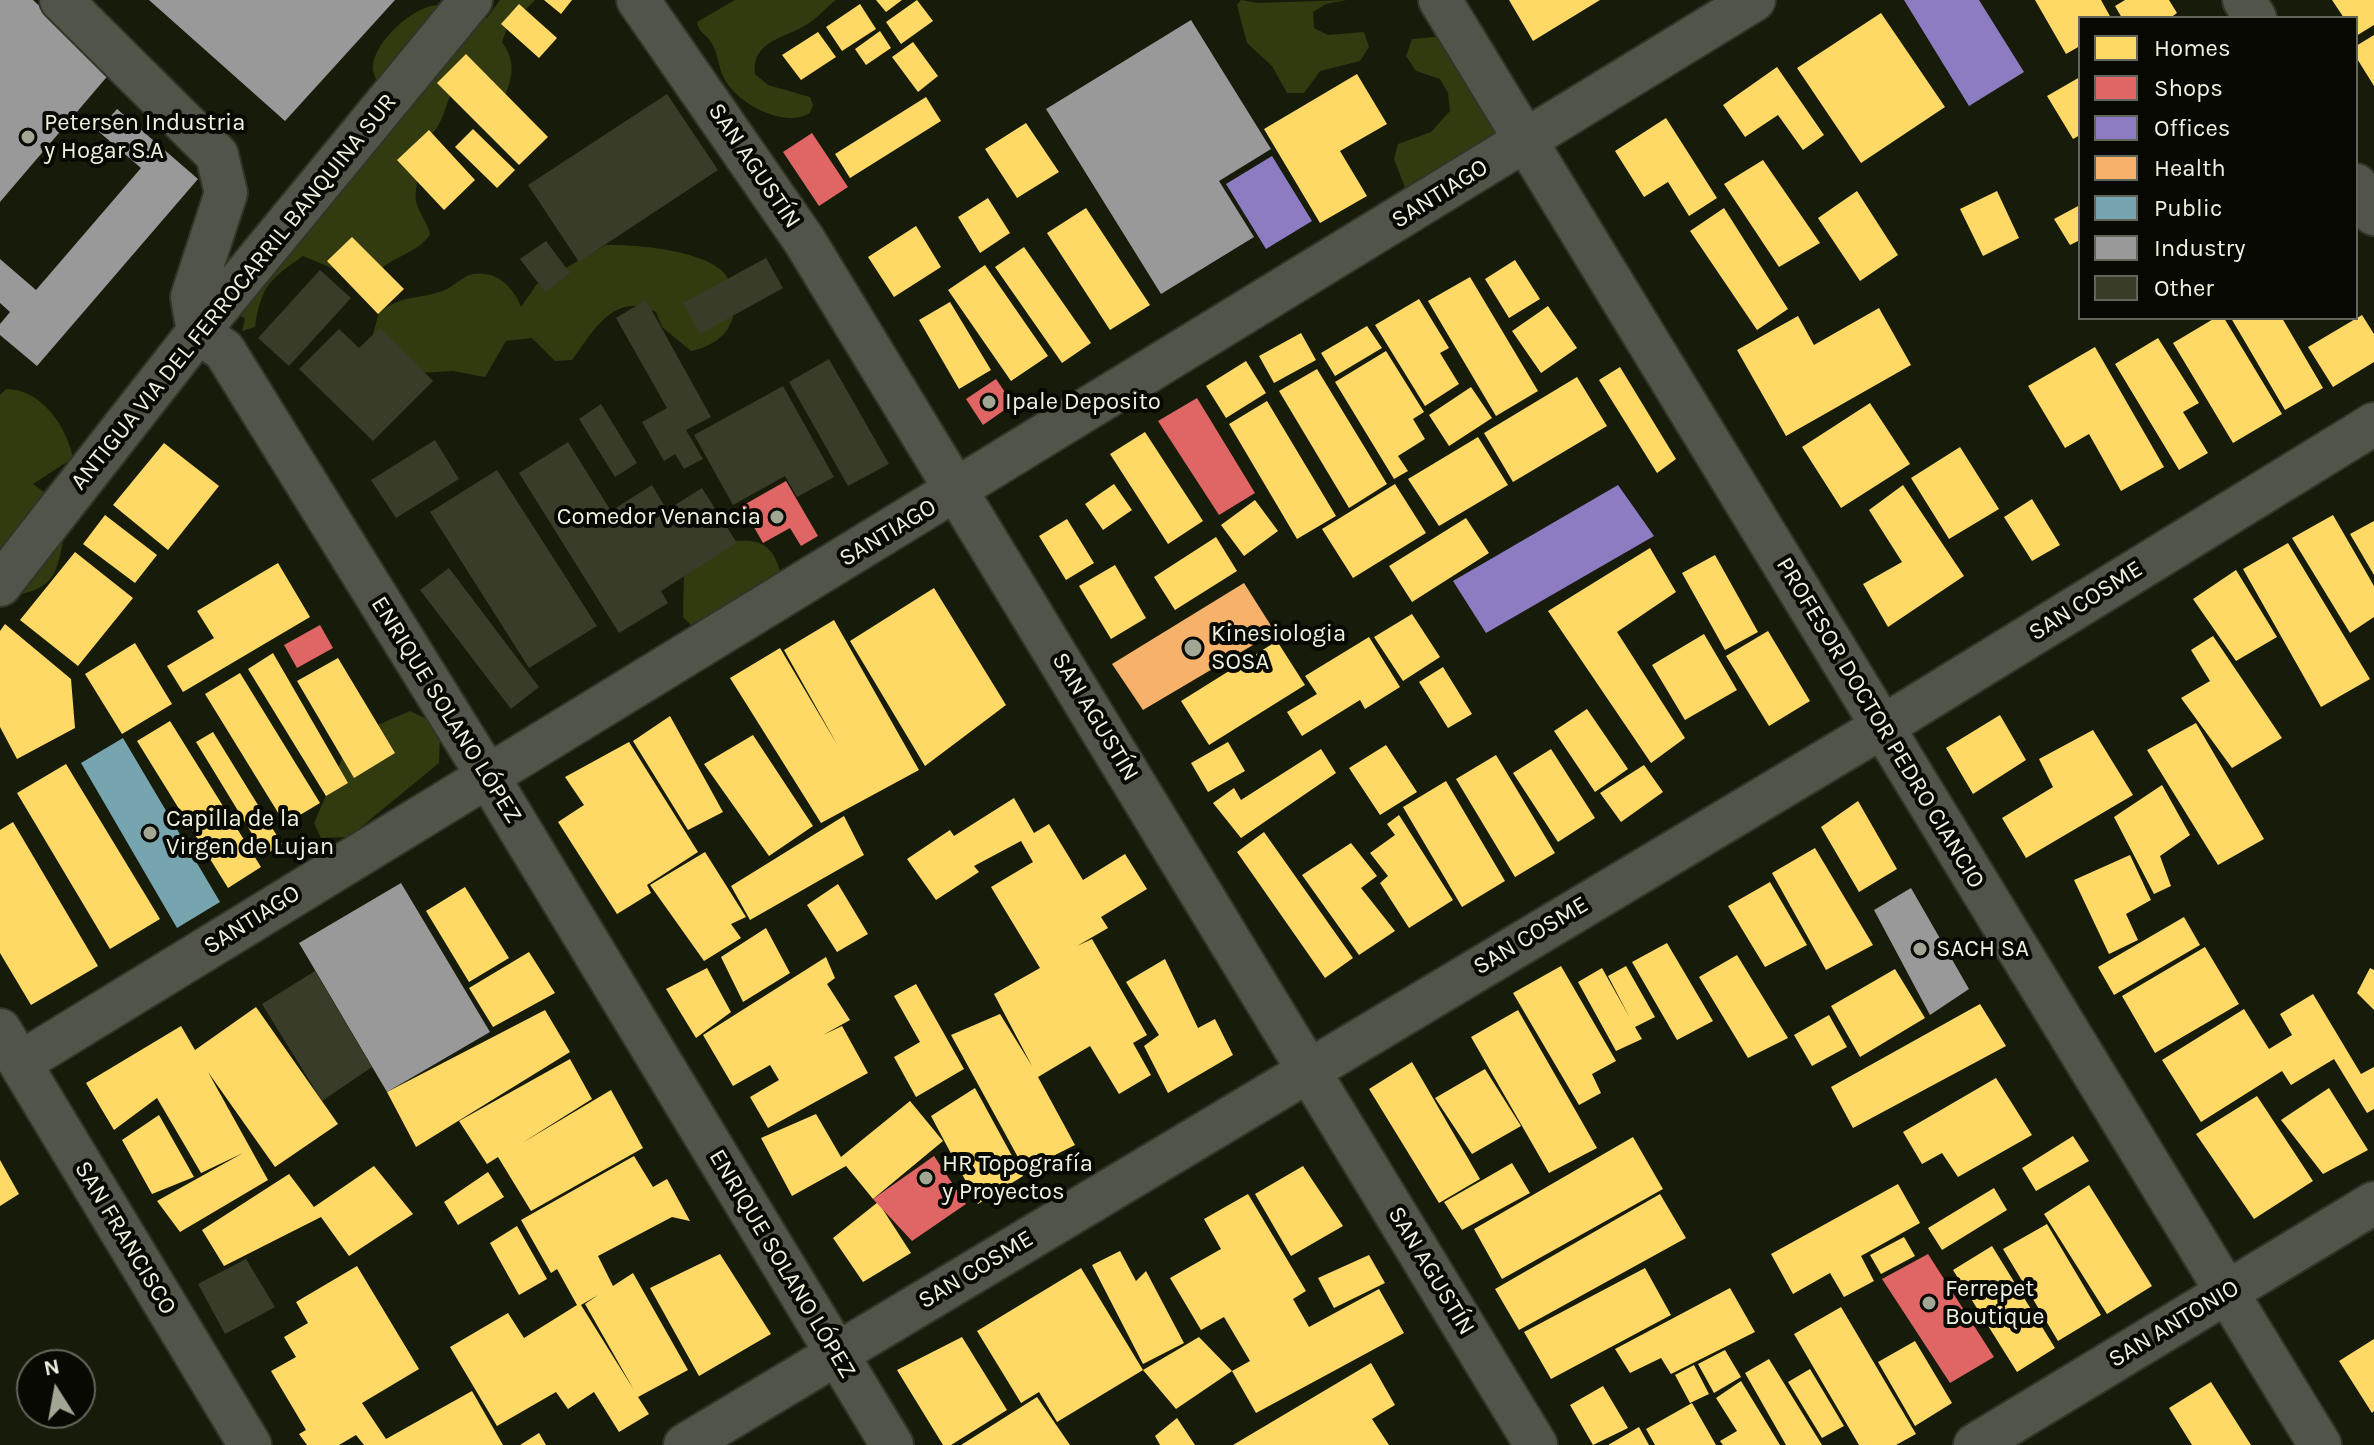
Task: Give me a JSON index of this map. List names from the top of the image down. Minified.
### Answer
{"streets":{"street":["SAN AGUSTÍN","SANTIAGO","ANTIGUA VIA DEL FERROCARRIL BANQUINA SUR","SAN COSME","ENRIQUE SOLANO LÓPEZ","PROFESOR DOCTOR PEDRO CIANCIO","SAN FRANCISCO","SAN ANTONIO"]},"crossings":[["SAN AGUSTÍN","SANTIAGO"],["SAN AGUSTÍN","SAN COSME"],["SANTIAGO","ENRIQUE SOLANO LÓPEZ"],["SANTIAGO","PROFESOR DOCTOR PEDRO CIANCIO"],["SANTIAGO","SAN FRANCISCO"],["ANTIGUA VIA DEL FERROCARRIL BANQUINA SUR","ENRIQUE SOLANO LÓPEZ"],["SAN COSME","ENRIQUE SOLANO LÓPEZ"],["SAN COSME","PROFESOR DOCTOR PEDRO CIANCIO"],["PROFESOR DOCTOR PEDRO CIANCIO","SAN ANTONIO"]],"places":["Petersen Industria y Hogar S.A","Ipale Deposito","Comedor Venancia","Kinesiologia SOSA","Capilla de la Virgen de Lujan","SACH SA","HR Topografía y Proyectos","Ferrepet Boutique"],"legend":["Homes","Shops","Offices","Health","Public","Industry","Other"],"north":"top"}
